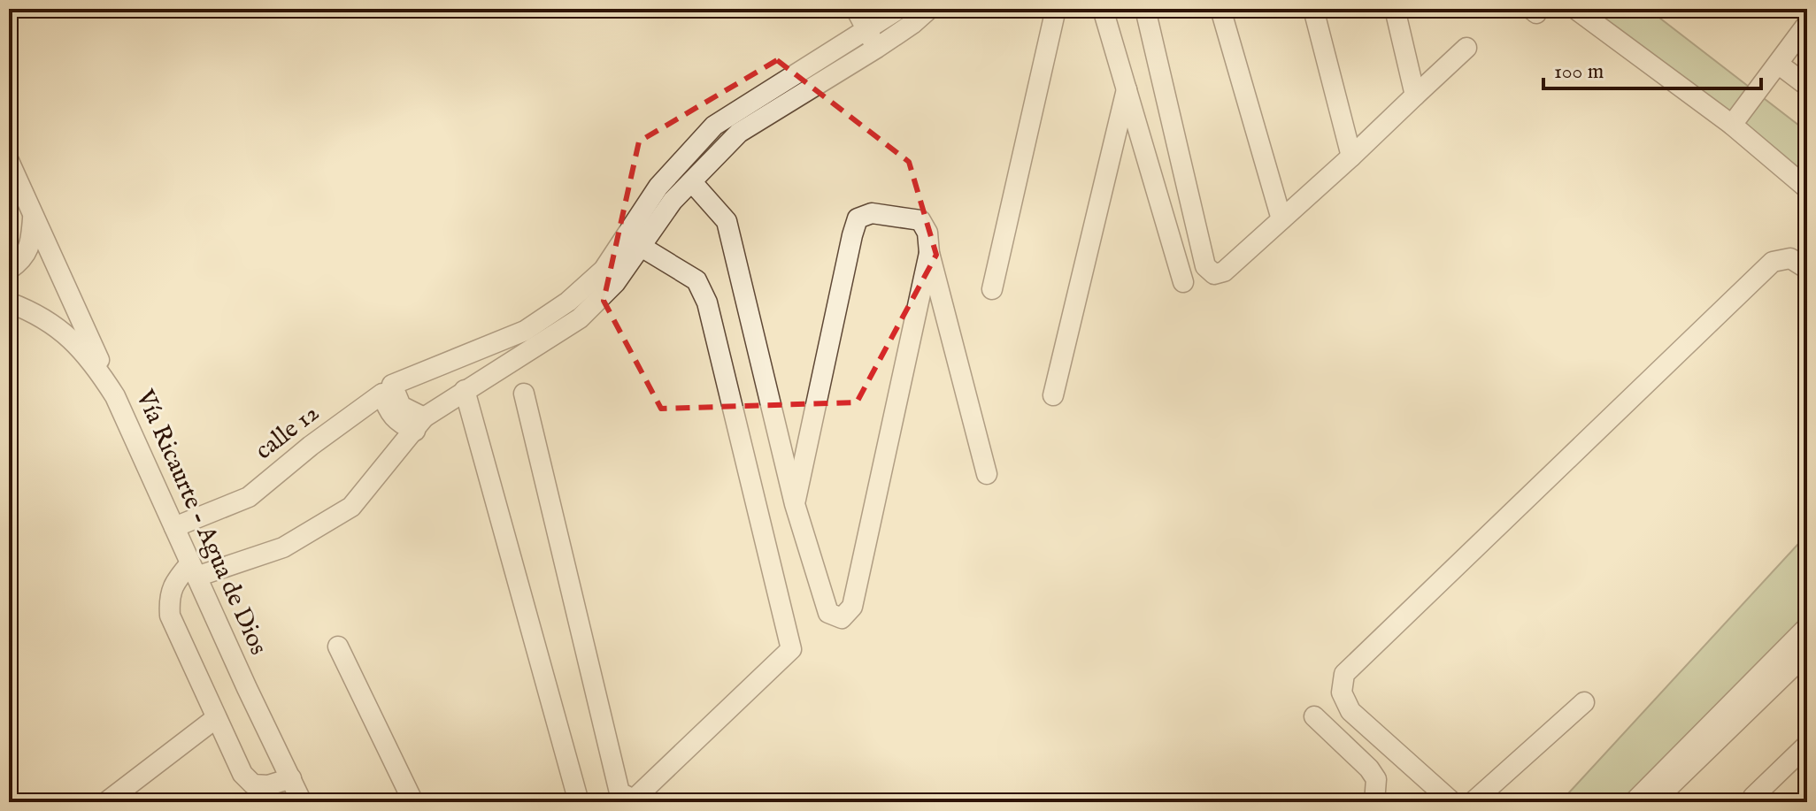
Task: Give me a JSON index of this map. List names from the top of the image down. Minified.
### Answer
{"streets":{"street":["calle 12","Vía Ricaurte - Agua de Dios"]},"crossings":[["calle 12","Vía Ricaurte - Agua de Dios"]],"scale_bar":"100 m"}
